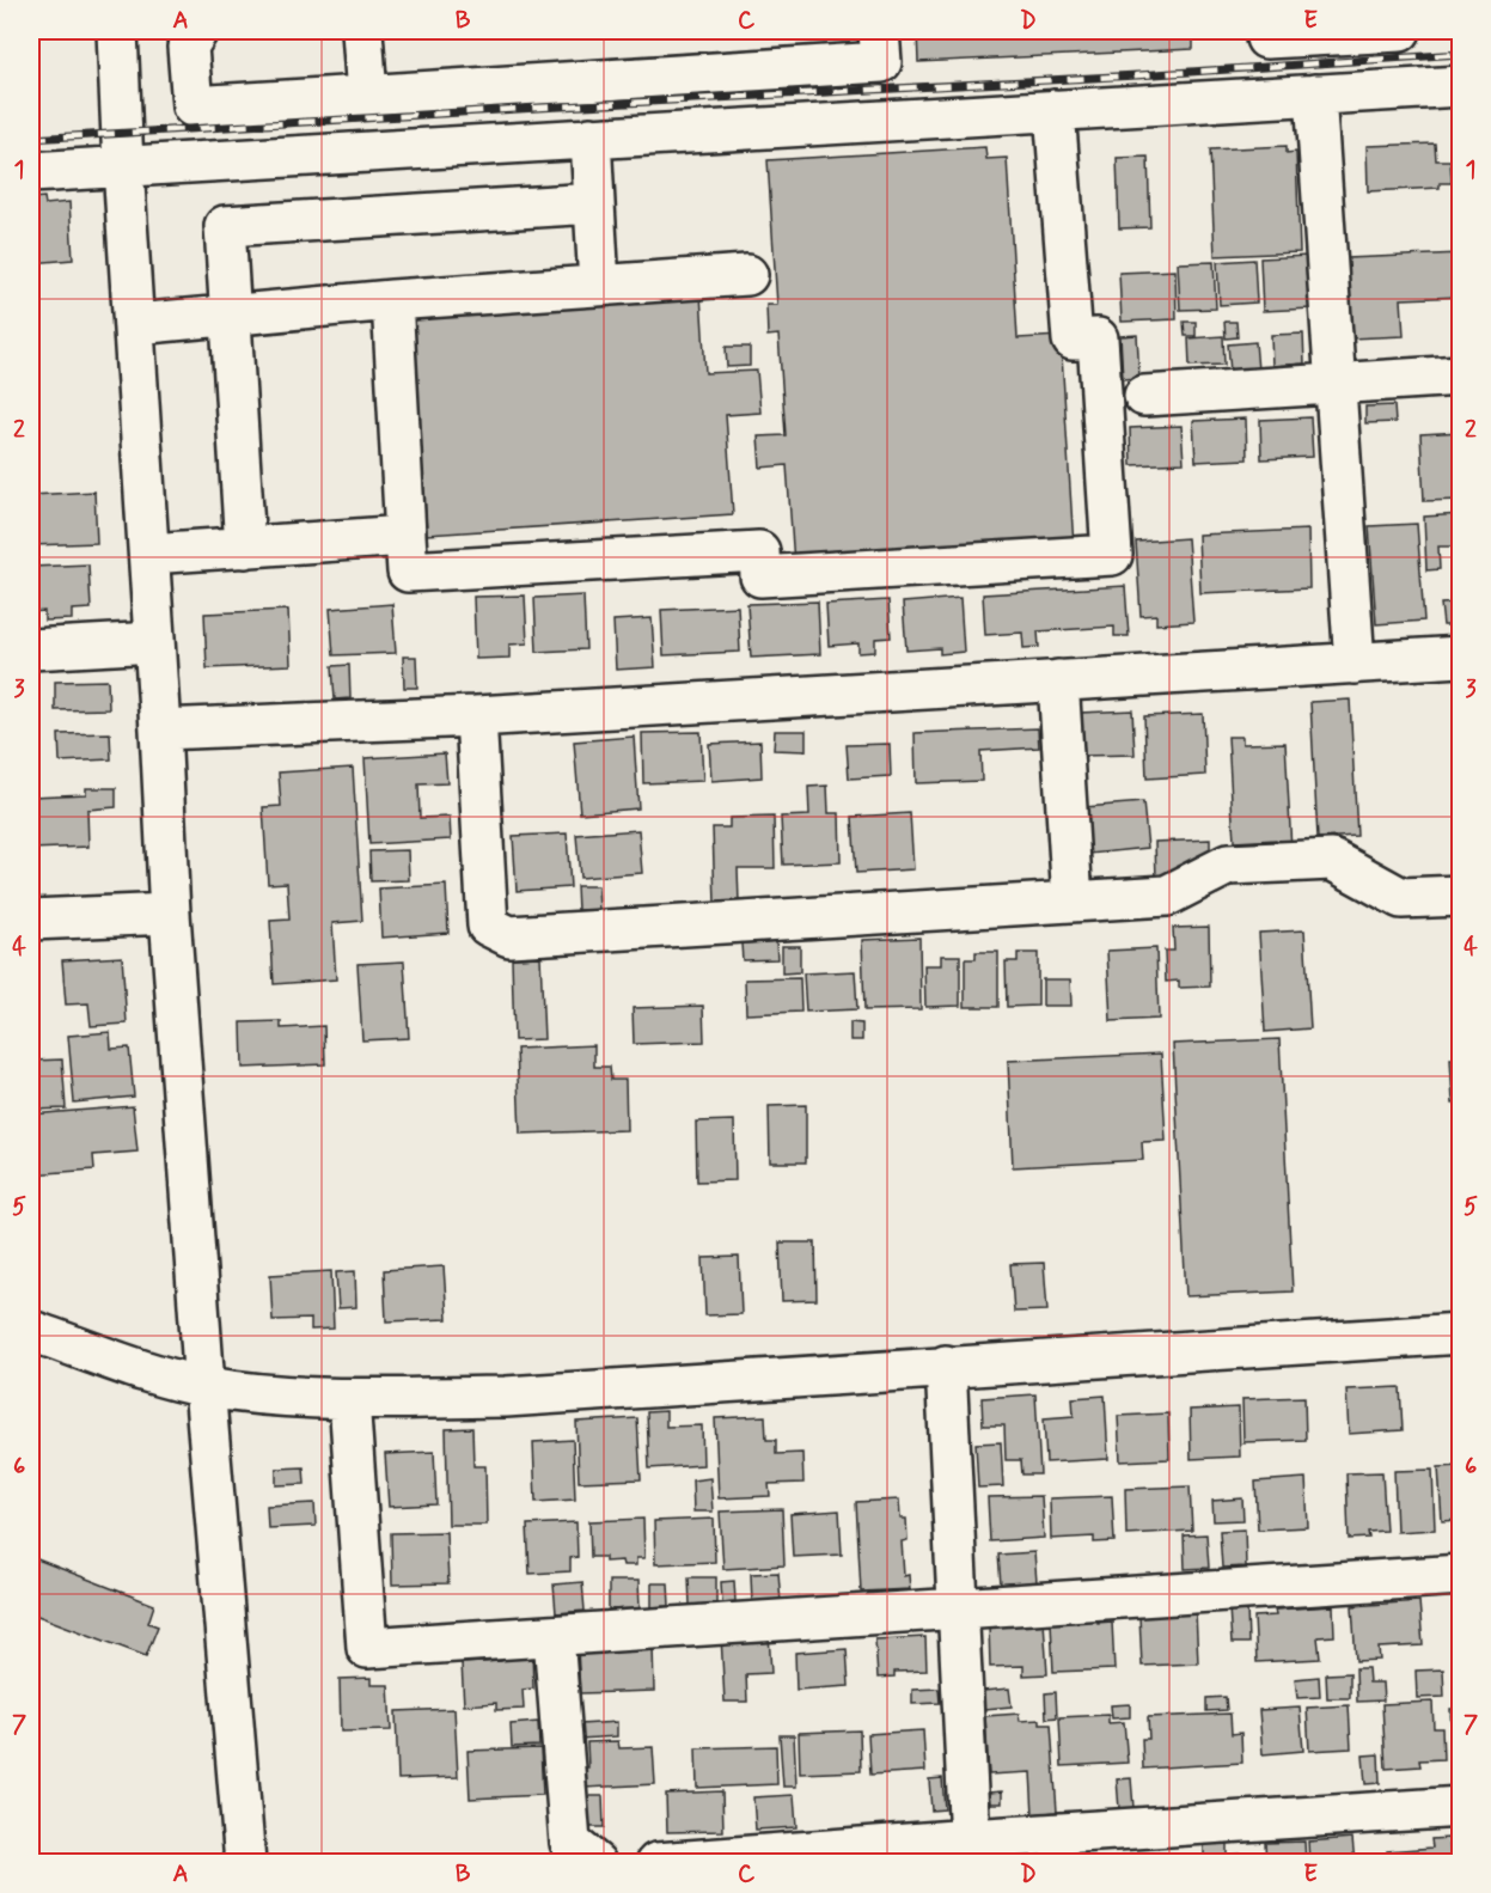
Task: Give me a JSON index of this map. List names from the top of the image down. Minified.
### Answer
{"grid":{"columns":["A","B","C","D","E"],"rows":["1","2","3","4","5","6","7"]}}
